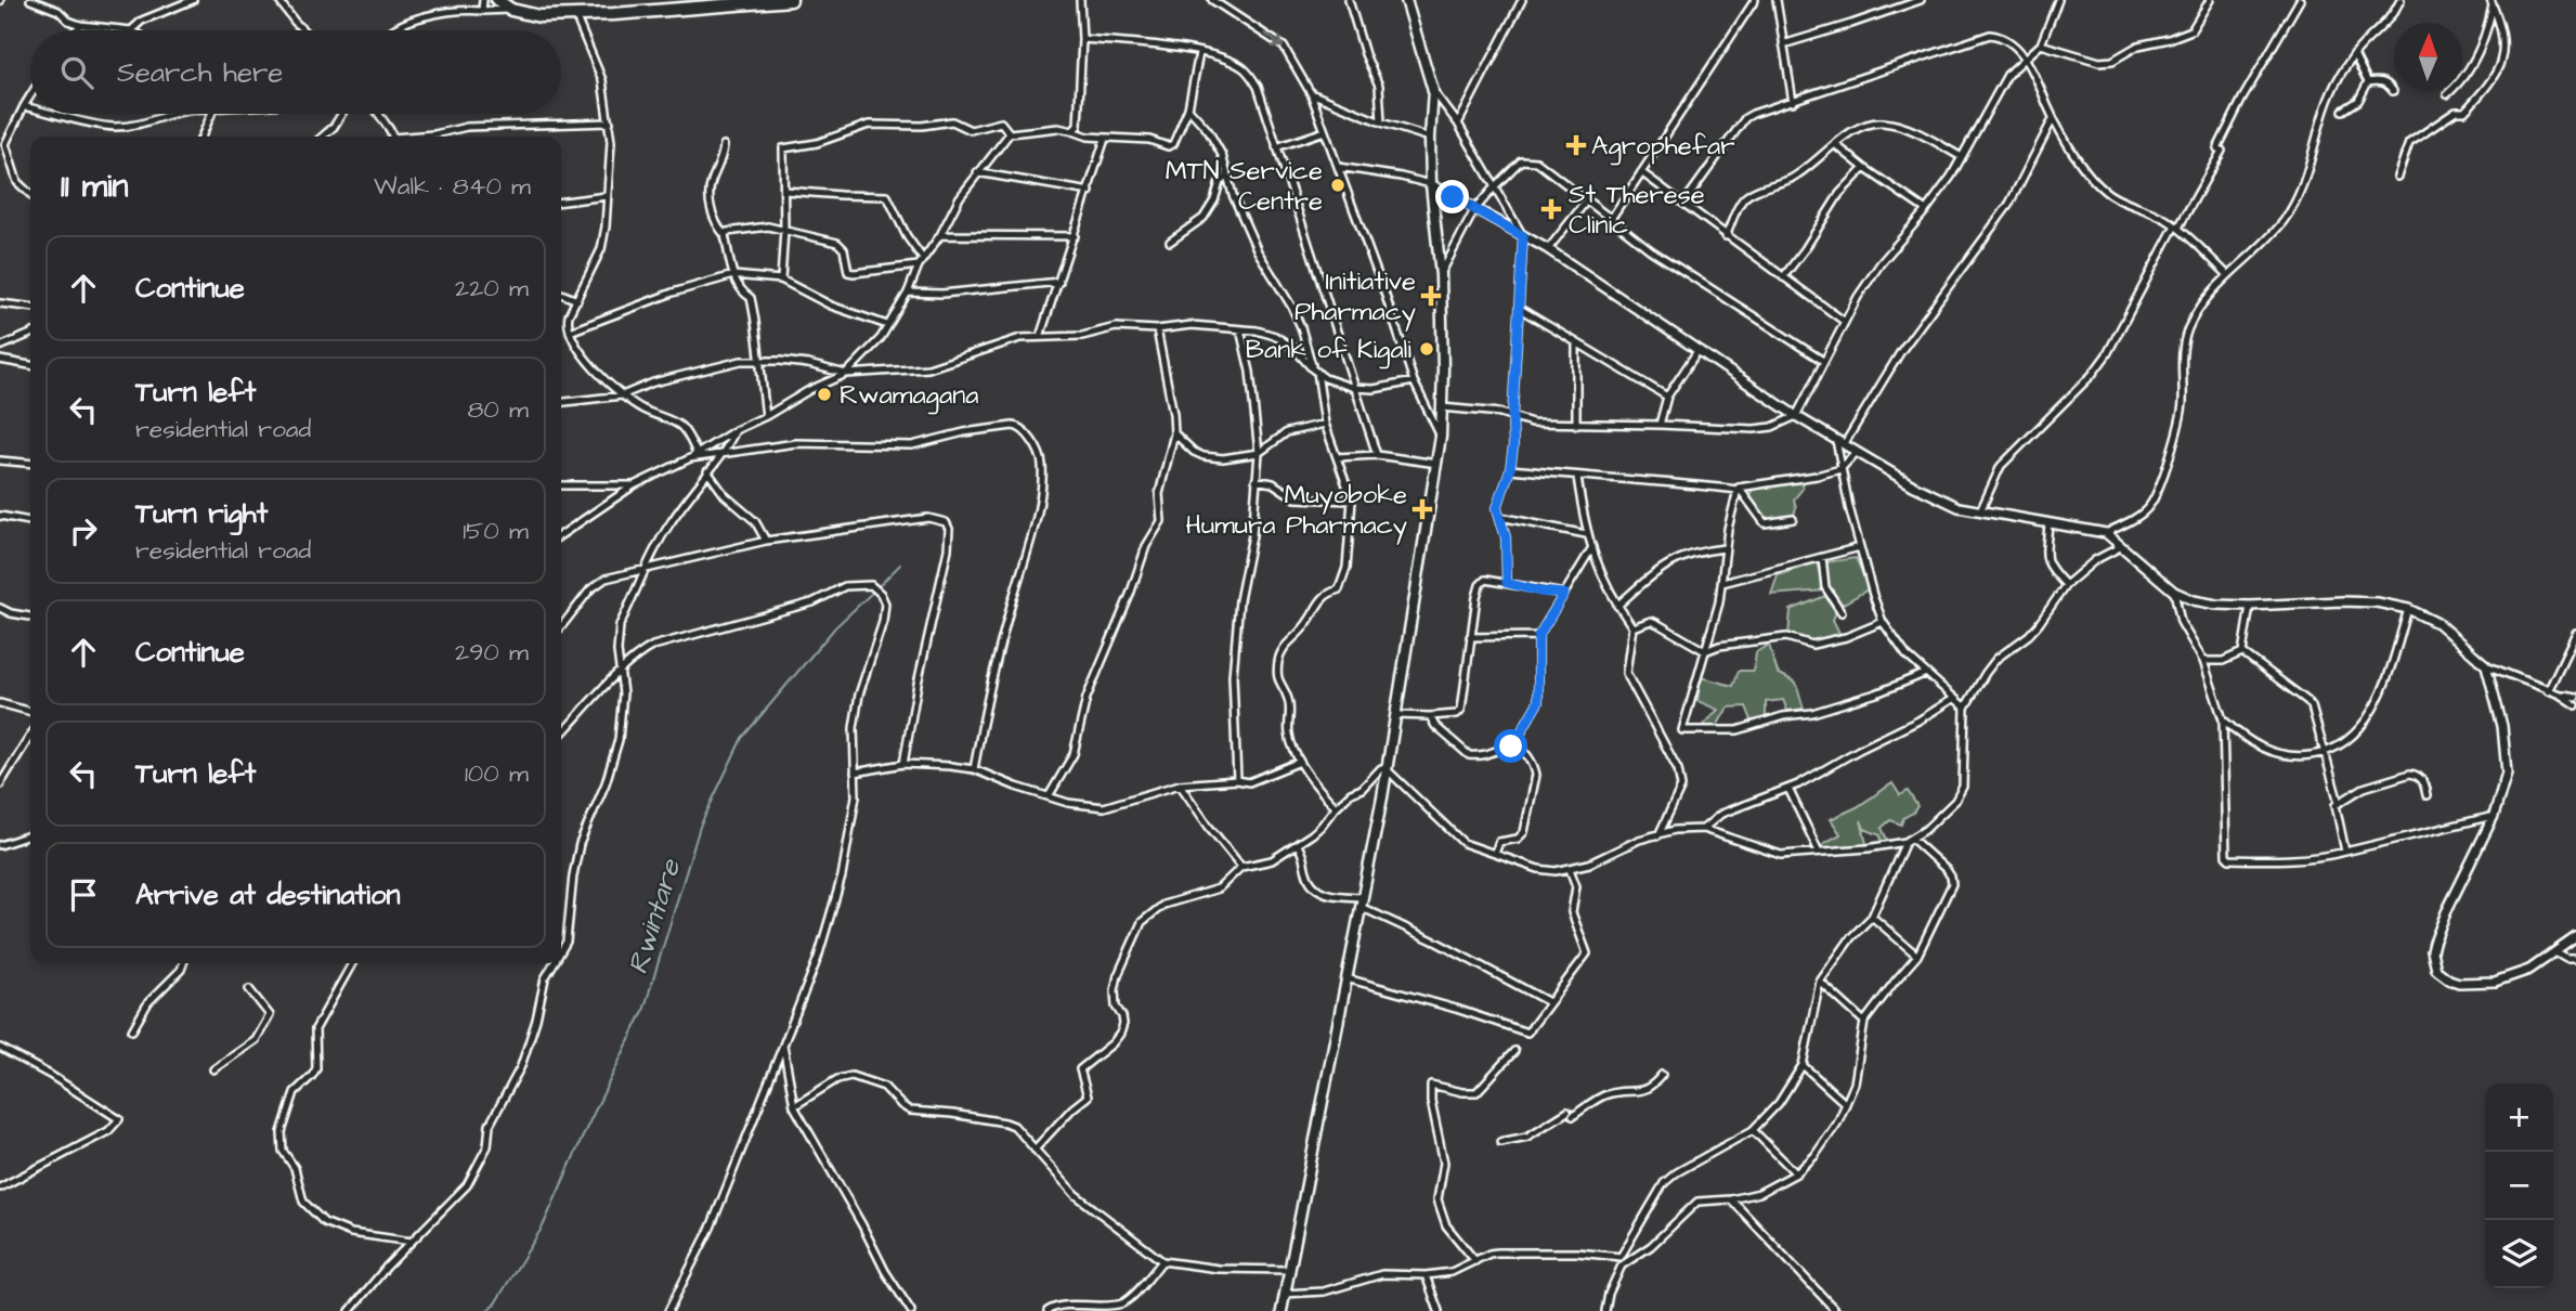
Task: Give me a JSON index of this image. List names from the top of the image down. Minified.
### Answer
{"water":["Rwintare"],"places":{"health":["Agrophefar","St Therese Clinic","Initiative Pharmacy","Muyoboke Humura Pharmacy"],"other":["MTN Service Centre","Bank of Kigali","Rwamagana"]},"north":"top","page":{"search":"Search here","heading":["11 min","Walk · 840 m"],"list":[["Continue","220 m"],["Turn left","residential road","80 m"],["Turn right","residential road","150 m"],["Continue","290 m"],["Turn left","100 m"],"Arrive at destination"],"map_buttons":["+","−"]}}
